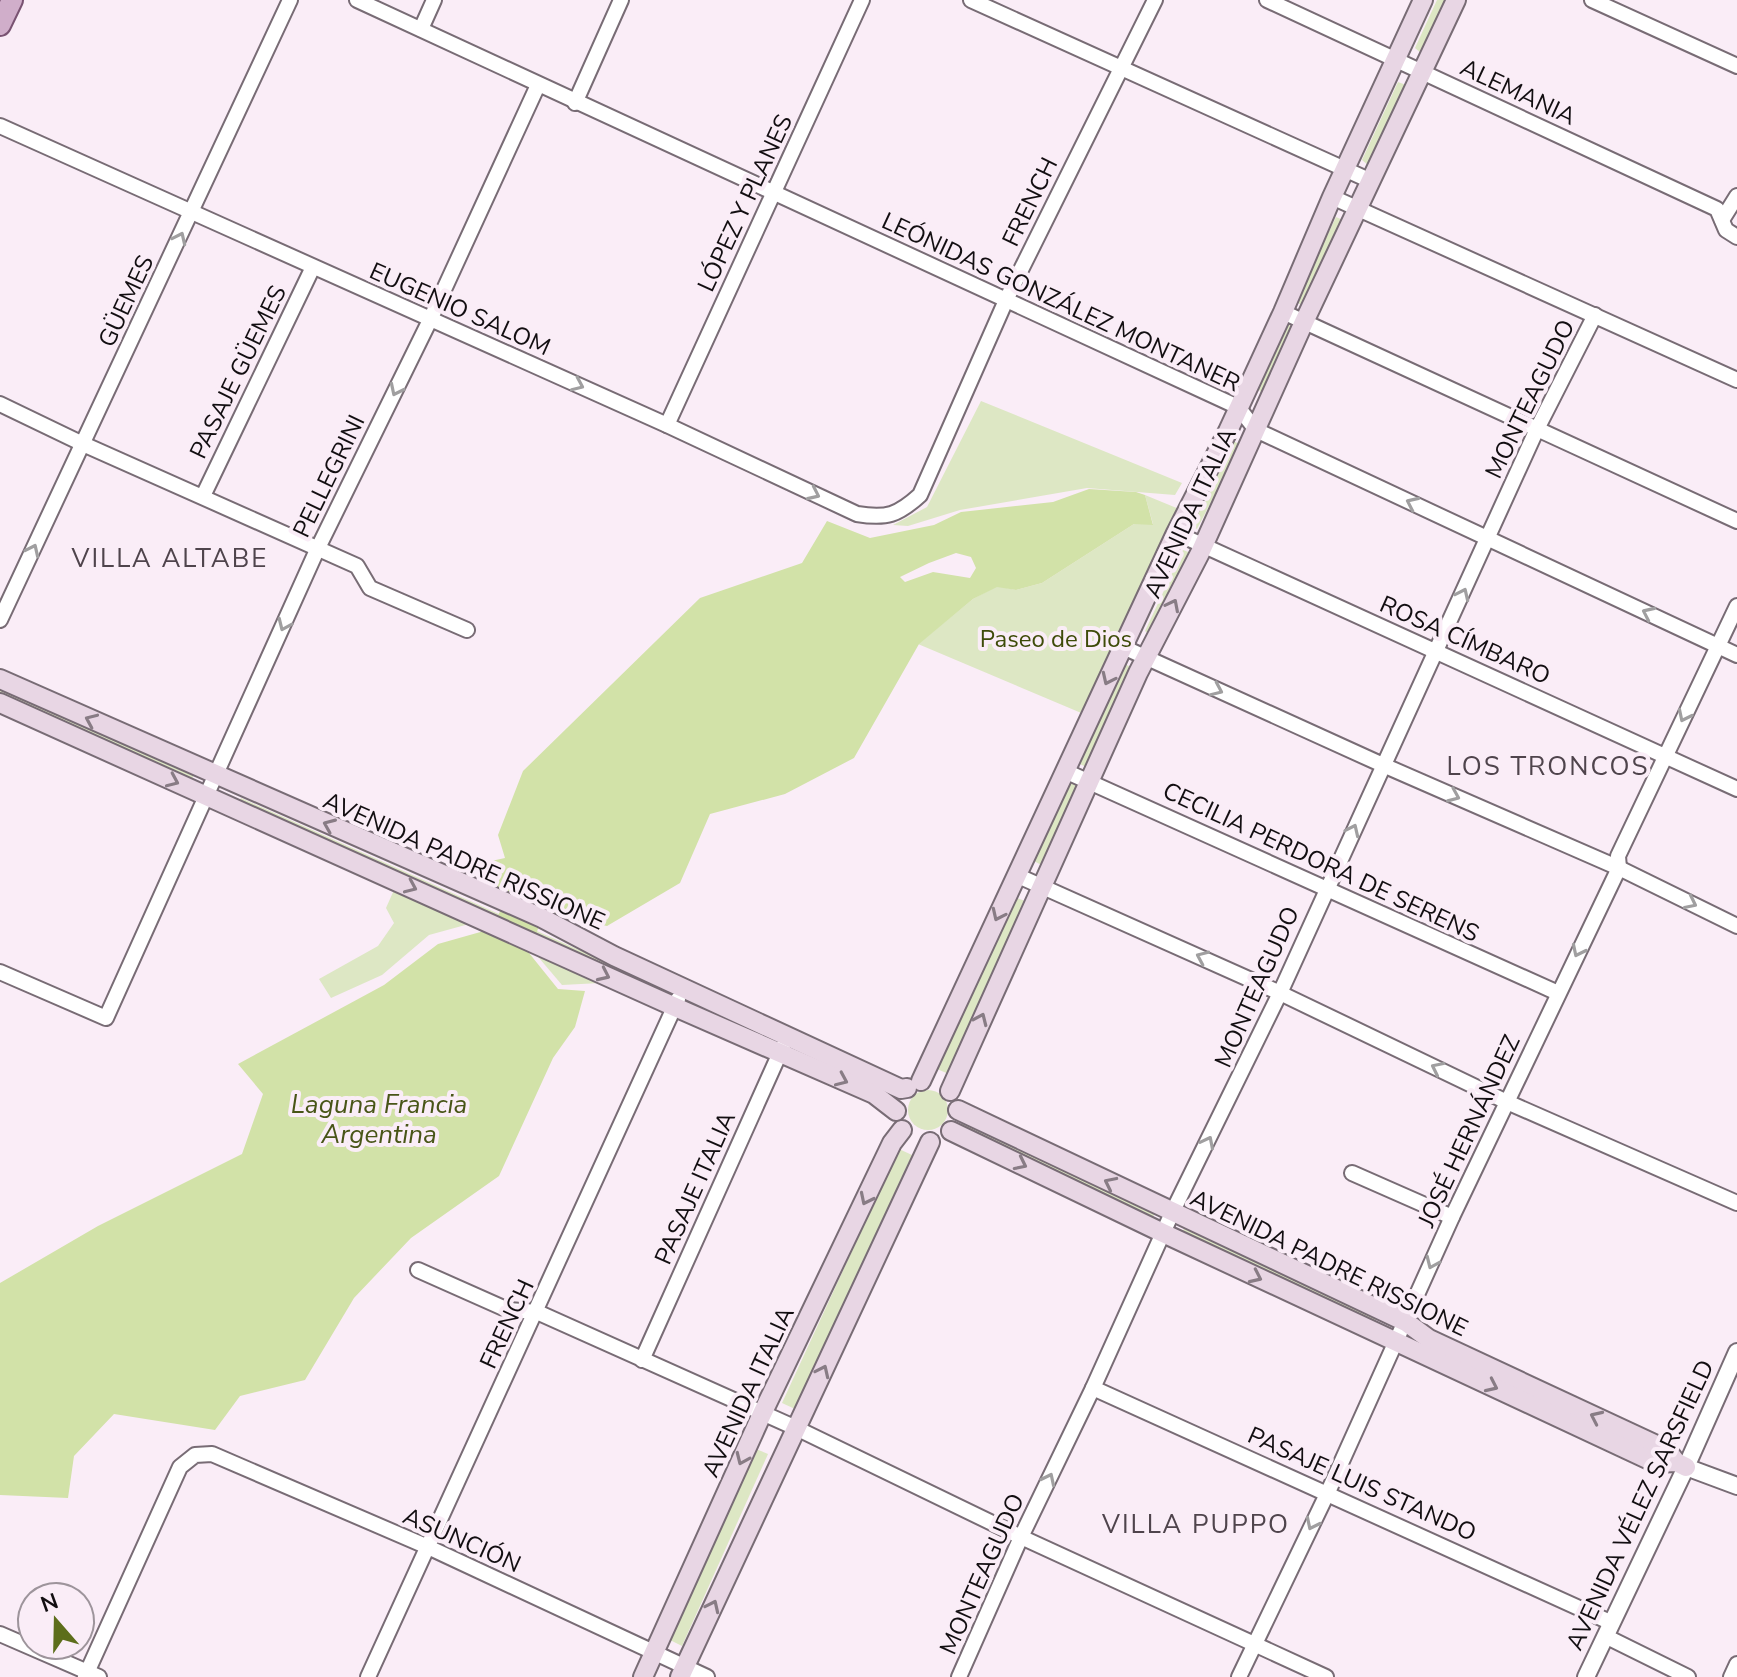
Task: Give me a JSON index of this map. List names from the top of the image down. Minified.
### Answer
{"streets":{"main road":["AVENIDA ITALIA","AVENIDA PADRE RISSIONE"],"street":["ALEMANIA","FRENCH","LÓPEZ Y PLANES","GÜEMES","LEÓNIDAS GONZÁLEZ MONTANER","EUGENIO SALOM","PASAJE GÜEMES","MONTEAGUDO","PELLEGRINI","ROSA CÍMBARO","CECILIA PERDORA DE SERENS","JOSÉ HERNÁNDEZ","PASAJE ITALIA","PASAJE LUIS STANDO","AVENIDA VÉLEZ SARSFIELD","ASUNCIÓN"]},"crossings":[["ALEMANIA","AVENIDA ITALIA"],["FRENCH","LEÓNIDAS GONZÁLEZ MONTANER"],["FRENCH","EUGENIO SALOM"],["FRENCH","AVENIDA PADRE RISSIONE"],["FRENCH","ASUNCIÓN"],["LÓPEZ Y PLANES","LEÓNIDAS GONZÁLEZ MONTANER"],["LÓPEZ Y PLANES","EUGENIO SALOM"],["GÜEMES","EUGENIO SALOM"],["LEÓNIDAS GONZÁLEZ MONTANER","MONTEAGUDO"],["LEÓNIDAS GONZÁLEZ MONTANER","PELLEGRINI"],["LEÓNIDAS GONZÁLEZ MONTANER","AVENIDA ITALIA"],["LEÓNIDAS GONZÁLEZ MONTANER","JOSÉ HERNÁNDEZ"],["EUGENIO SALOM","PASAJE GÜEMES"],["EUGENIO SALOM","PELLEGRINI"],["MONTEAGUDO","ROSA CÍMBARO"],["MONTEAGUDO","AVENIDA PADRE RISSIONE"],["MONTEAGUDO","CECILIA PERDORA DE SERENS"],["MONTEAGUDO","PASAJE LUIS STANDO"],["PELLEGRINI","AVENIDA PADRE RISSIONE"],["AVENIDA ITALIA","ROSA CÍMBARO"],["AVENIDA ITALIA","AVENIDA PADRE RISSIONE"],["AVENIDA ITALIA","CECILIA PERDORA DE SERENS"],["AVENIDA ITALIA","ASUNCIÓN"],["ROSA CÍMBARO","JOSÉ HERNÁNDEZ"],["AVENIDA PADRE RISSIONE","JOSÉ HERNÁNDEZ"],["AVENIDA PADRE RISSIONE","PASAJE ITALIA"],["AVENIDA PADRE RISSIONE","AVENIDA VÉLEZ SARSFIELD"],["CECILIA PERDORA DE SERENS","JOSÉ HERNÁNDEZ"],["JOSÉ HERNÁNDEZ","PASAJE LUIS STANDO"],["PASAJE LUIS STANDO","AVENIDA VÉLEZ SARSFIELD"]],"one_way":["GÜEMES","EUGENIO SALOM","MONTEAGUDO","PELLEGRINI","JOSÉ HERNÁNDEZ"],"districts":["VILLA ALTABE","LOS TRONCOS","VILLA PUPPO"],"water":["Laguna Francia Argentina"],"parks":["Paseo de Dios"],"north":"top"}
